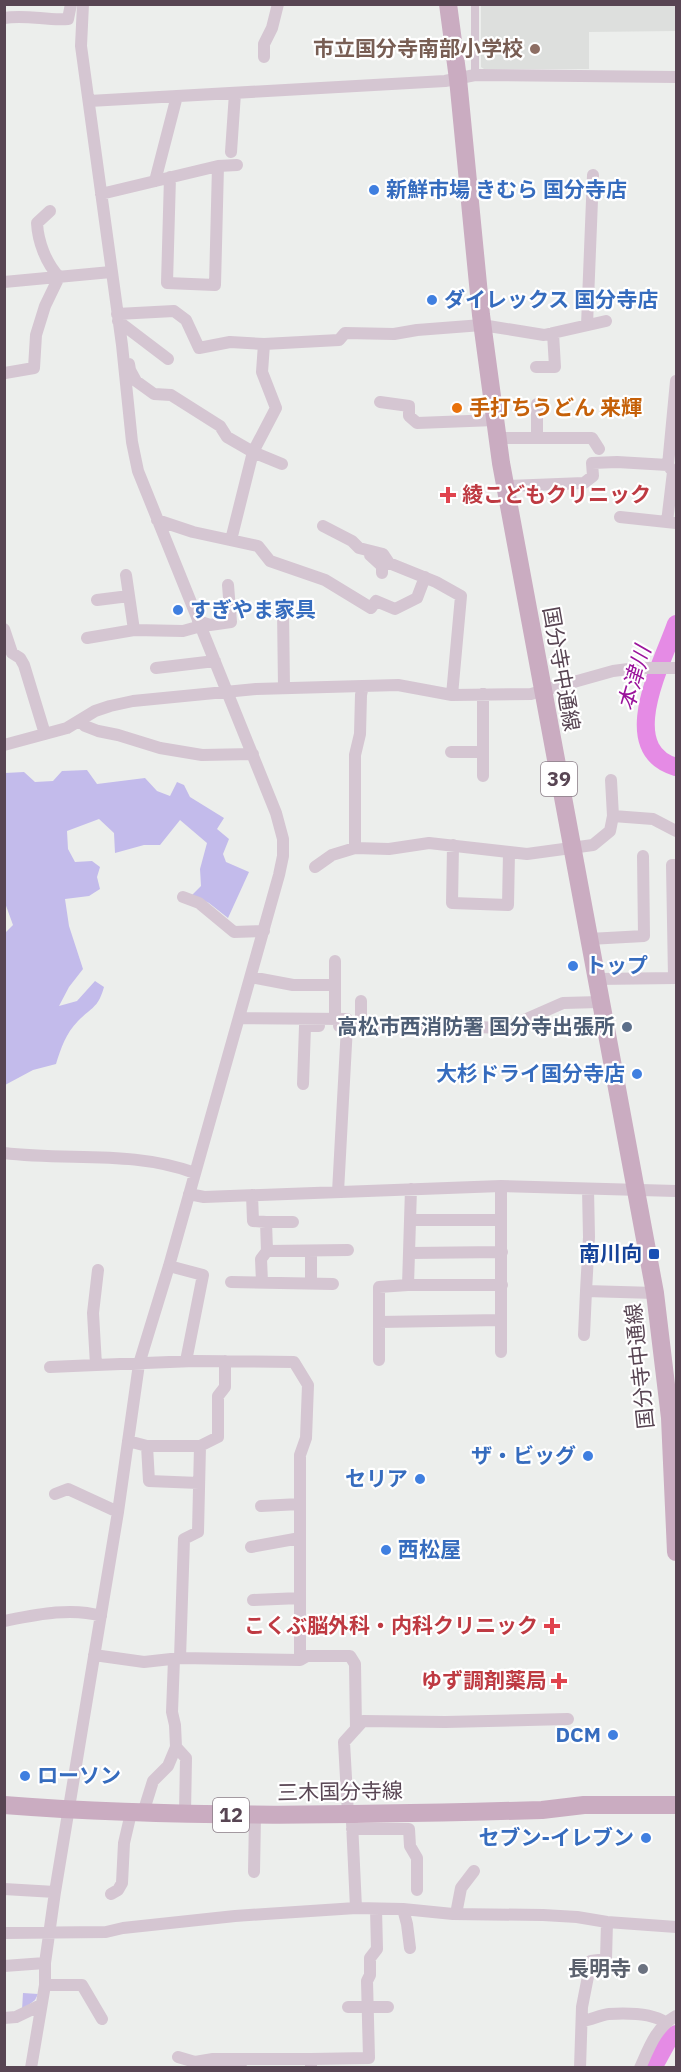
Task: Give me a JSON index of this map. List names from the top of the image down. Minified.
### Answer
{"streets":{"main road":["国分寺中通線","39","三木国分寺線","12"]},"water":["本津川"],"places":{"other":["市立国分寺南部小学校","新鮮市場 きむら 国分寺店","ダイレックス 国分寺店","手打ちうどん 来輝","すぎやま家具","トップ","高松市西消防署 国分寺出張所","大杉ドライ国分寺店","ザ・ビッグ","セリア","西松屋","DCM","ローソン","セブン-イレブン","長明寺"],"health":["綾こどもクリニック","こくぶ脳外科・内科クリニック","ゆず調剤薬局"],"transit":["南川向"]}}
